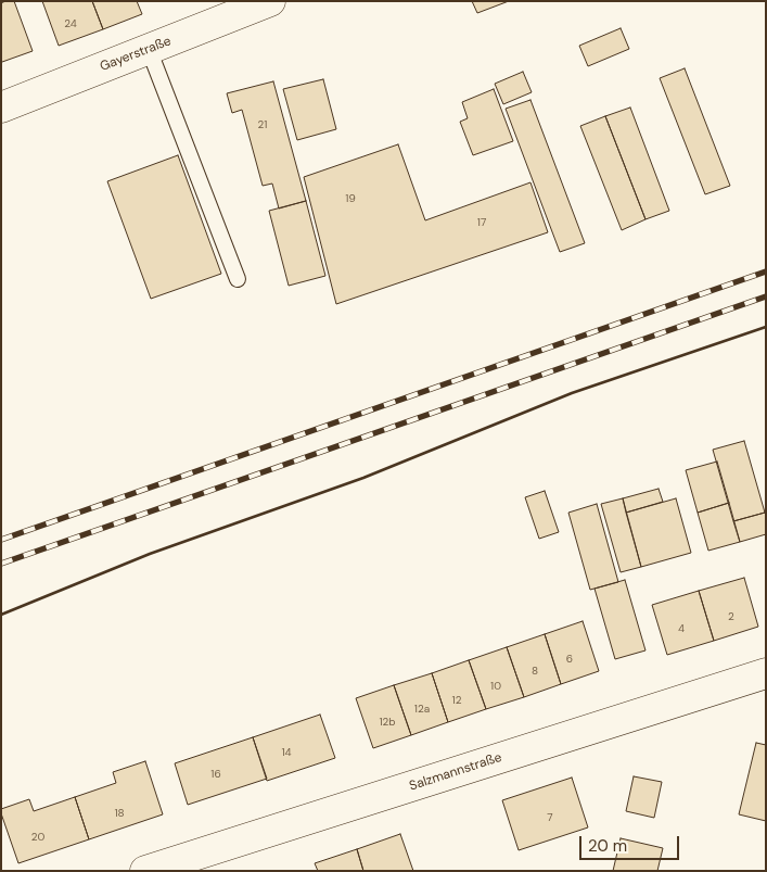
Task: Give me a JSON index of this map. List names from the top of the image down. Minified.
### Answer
{"streets":{"street":["Gayerstraße","Salzmannstraße"]},"house_numbers":["24","21","19","17","2","4","6","8","10","12","12a","12b","14","16","18","7","20"],"scale_bar":"20 m"}
